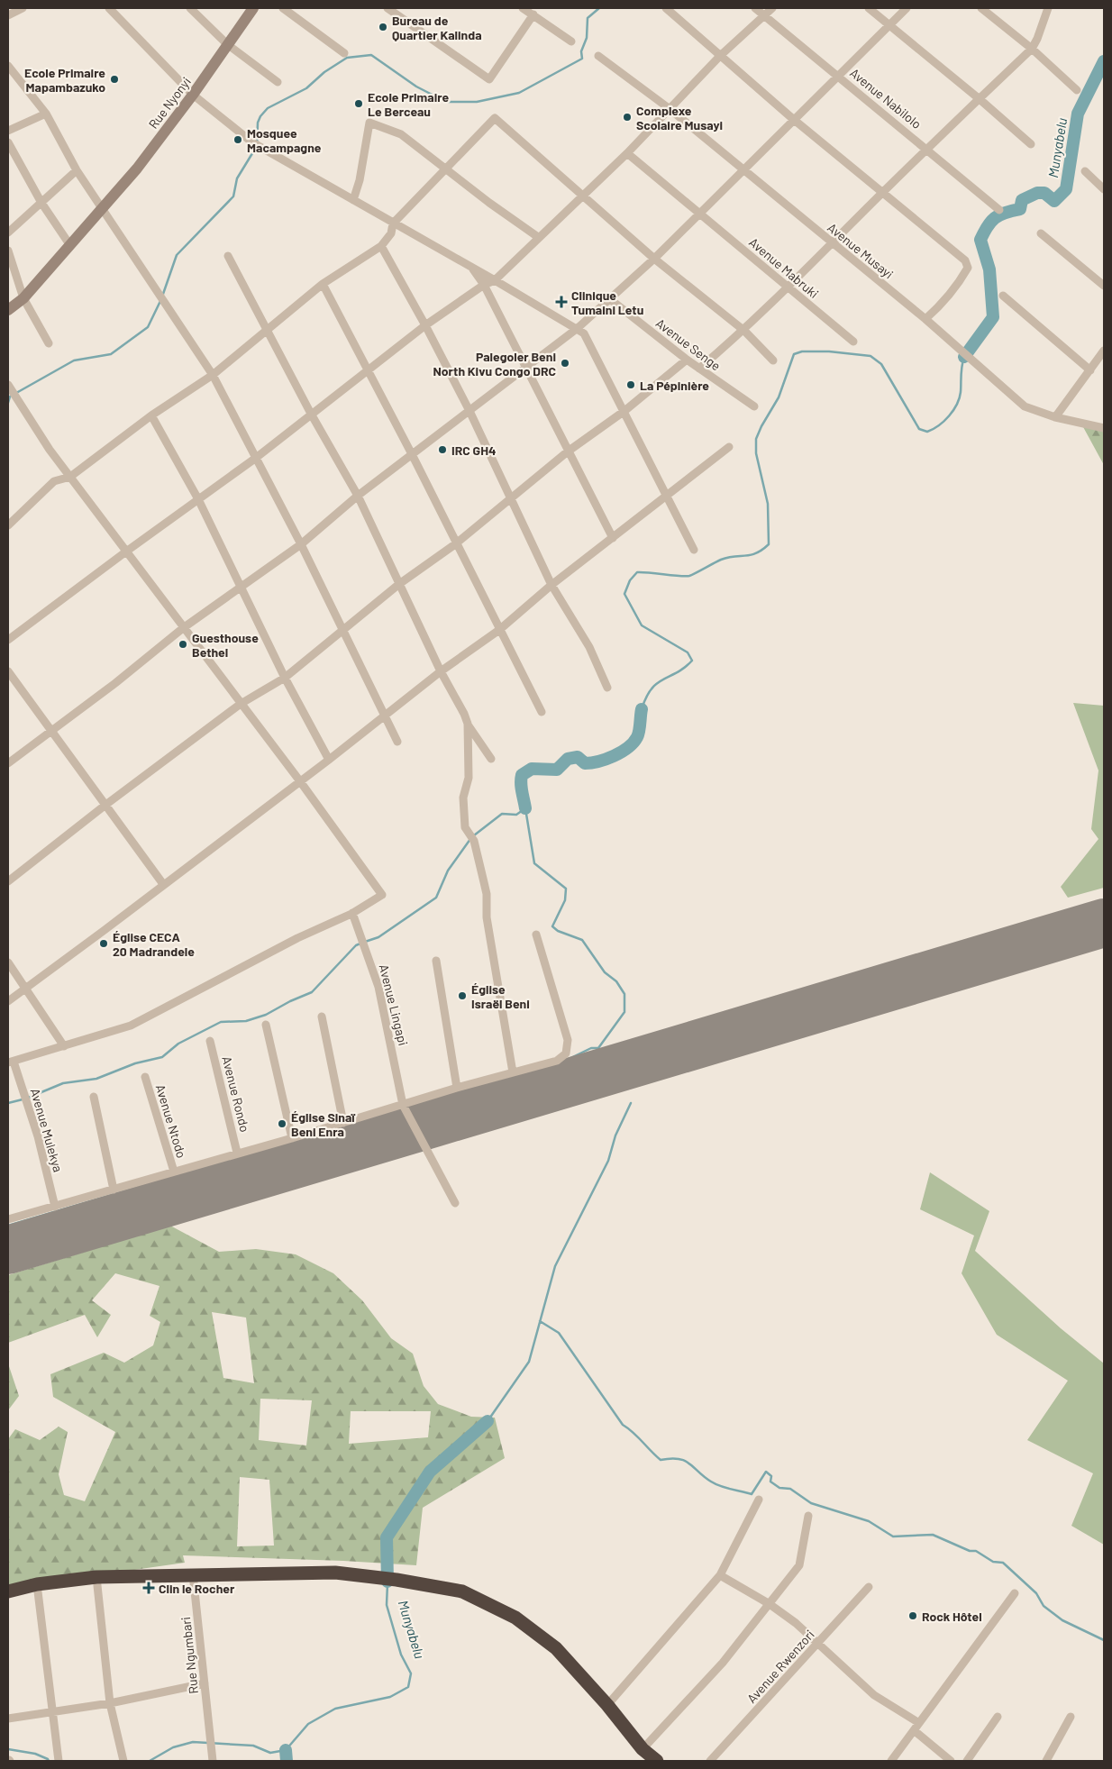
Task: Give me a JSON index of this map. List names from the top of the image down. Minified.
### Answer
{"streets":{"street":["Avenue Nabilolo","Rue Nyonyi","Avenue Musayi","Avenue Mabruki","Avenue Senge","Avenue Lingapi","Avenue Rondo","Avenue Ntodo","Avenue Mulekya","Rue Ngumbari","Avenue Rwenzori"]},"water":["Munyabelu"],"places":{"other":["Bureau de Quartier Kalinda","Ecole Primaire Mapambazuko","Ecole Primaire Le Berceau","Complexe Scolaire Musayi","Mosquee Macampagne","Palegoler Beni North Kivu Congo DRC","La Pépinière","IRC GH4","Guesthouse Bethel","Église CECA 20 Madrandele","Église Israël Beni","Église Sinaï Beni Enra","Rock Hôtel"],"health":["Clinique Tumaini Letu","Clin le Rocher"]}}
